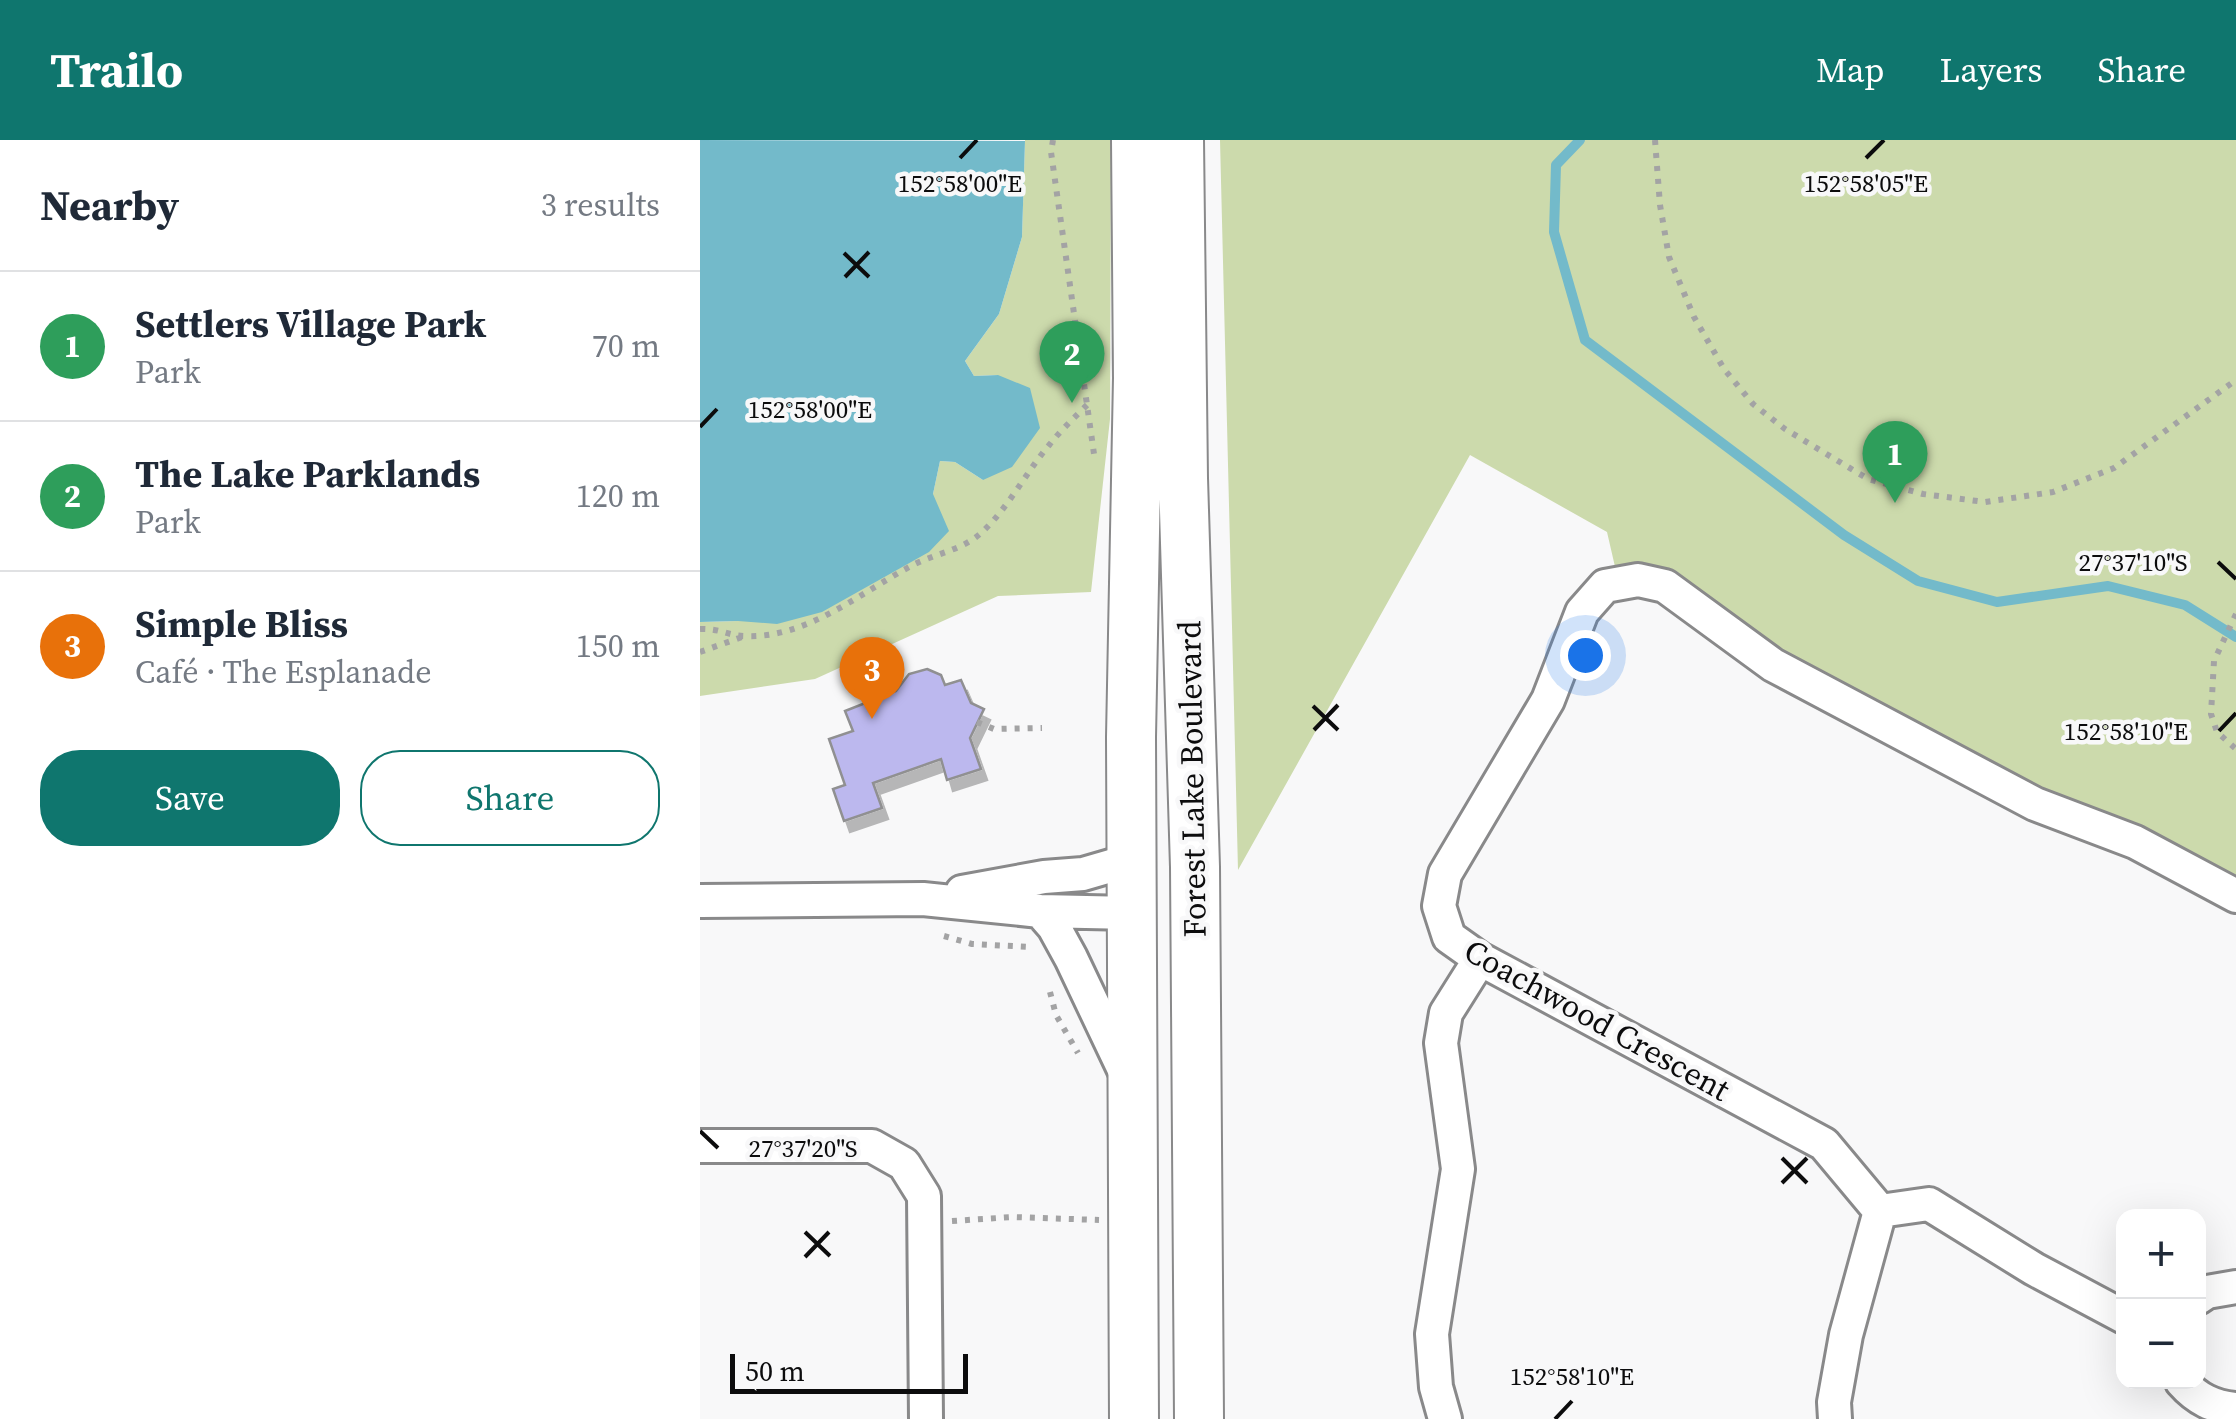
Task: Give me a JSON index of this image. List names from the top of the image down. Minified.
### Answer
{"streets":{"main road":["Forest Lake Boulevard"],"street":["Coachwood Crescent"]},"scale_bar":"50 m","page":{"header":"Trailo","nav":["Map","Layers","Share"],"heading":["Nearby","3 results"],"list":[{"mark":"1","name":"Settlers Village Park","note":"Park","value":"70 m"},{"mark":"2","name":"The Lake Parklands","note":"Park","value":"120 m"},{"mark":"3","name":"Simple Bliss","note":"Café · The Esplanade","value":"150 m"}],"pins":["2","1","3"],"buttons":["Save","Share"],"map_buttons":["+","−"],"scale":"50 m"},"coordinates":["152°58'00\"E","152°58'05\"E","27°37'10\"S","152°58'10\"E","27°37'20\"S"]}
